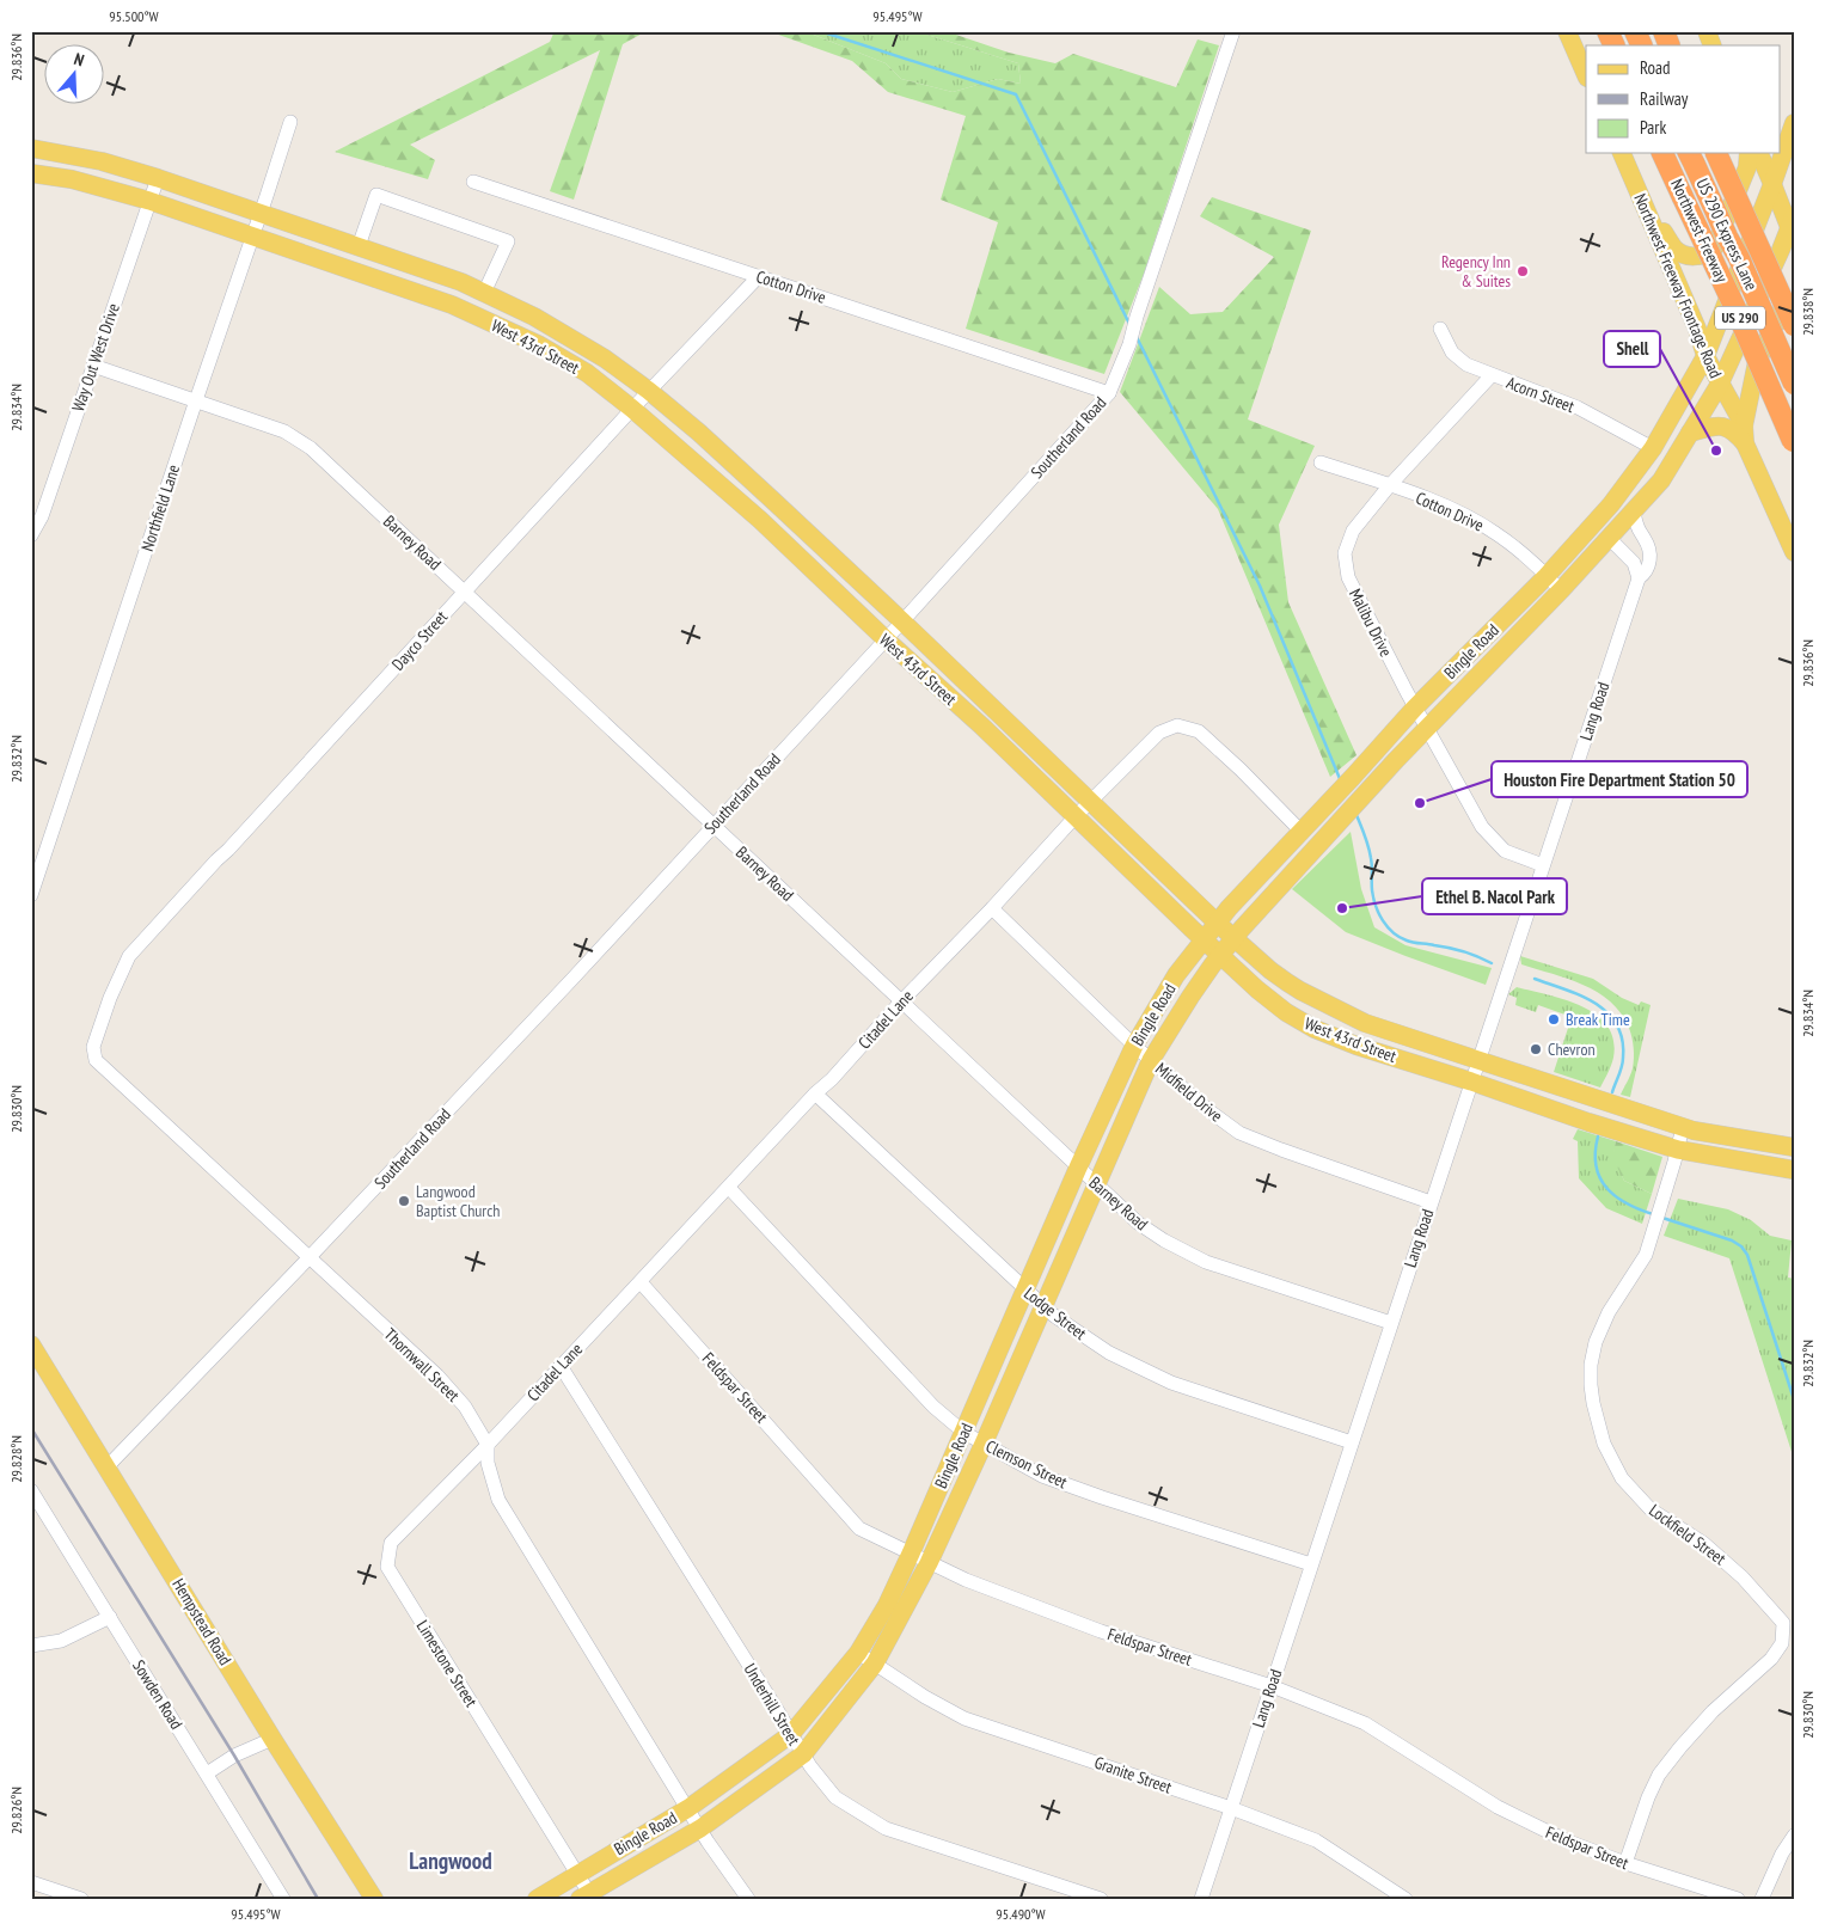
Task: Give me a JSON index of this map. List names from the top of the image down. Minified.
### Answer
{"streets":{"highway":["Northwest Freeway","US 290 Express Lane","US 290"],"main road":["Northwest Freeway Frontage Road","West 43rd Street","Bingle Road","Hempstead Road"],"street":["Cotton Drive","Way Out West Drive","Acorn Street","Southerland Road","Northfield Lane","Barney Road","Malibu Drive","Dayco Street","Lang Road","Citadel Lane","Midfield Drive","Lodge Street","Thornwall Street","Feldspar Street","Clemson Street","Lockfield Street","Limestone Street","Sowden Road","Underhill Street","Granite Street"]},"crossings":[["Northwest Freeway Frontage Road","Bingle Road"],["Cotton Drive","Southerland Road"],["Cotton Drive","Malibu Drive"],["Cotton Drive","Dayco Street"],["Cotton Drive","Bingle Road"],["West 43rd Street","Way Out West Drive"],["West 43rd Street","Southerland Road"],["West 43rd Street","Northfield Lane"],["West 43rd Street","Dayco Street"],["West 43rd Street","Bingle Road"],["West 43rd Street","Lang Road"],["West 43rd Street","Citadel Lane"],["West 43rd Street","Lockfield Street"],["Way Out West Drive","Barney Road"],["Acorn Street","Malibu Drive"],["Acorn Street","Bingle Road"],["Southerland Road","Barney Road"],["Southerland Road","Thornwall Street"],["Southerland Road","Hempstead Road"],["Northfield Lane","Barney Road"],["Barney Road","Dayco Street"],["Barney Road","Bingle Road"],["Barney Road","Lang Road"],["Barney Road","Citadel Lane"],["Malibu Drive","Bingle Road"],["Malibu Drive","Lang Road"],["Dayco Street","Thornwall Street"],["Bingle Road","Lang Road"],["Bingle Road","Citadel Lane"],["Bingle Road","Midfield Drive"],["Bingle Road","Lodge Street"],["Bingle Road","Thornwall Street"],["Bingle Road","Feldspar Street"],["Bingle Road","Clemson Street"],["Bingle Road","Limestone Street"],["Bingle Road","Underhill Street"],["Bingle Road","Granite Street"],["Lang Road","Midfield Drive"],["Lang Road","Lodge Street"],["Lang Road","Feldspar Street"],["Lang Road","Clemson Street"],["Lang Road","Granite Street"],["Citadel Lane","Midfield Drive"],["Citadel Lane","Lodge Street"],["Citadel Lane","Thornwall Street"],["Citadel Lane","Feldspar Street"],["Citadel Lane","Clemson Street"],["Citadel Lane","Limestone Street"],["Citadel Lane","Underhill Street"],["Thornwall Street","Limestone Street"],["Feldspar Street","Lockfield Street"]],"districts":["Langwood"],"places":["Regency Inn & Suites","Shell","Houston Fire Department Station 50","Ethel B. Nacol Park","Break Time","Chevron","Langwood Baptist Church"],"legend":["Road","Railway","Park"],"north":"top","coordinates":["95.500°W","95.495°W","29.836°N","29.838°N","29.834°N","29.832°N","29.830°N","29.828°N","29.826°N","95.490°W"]}
